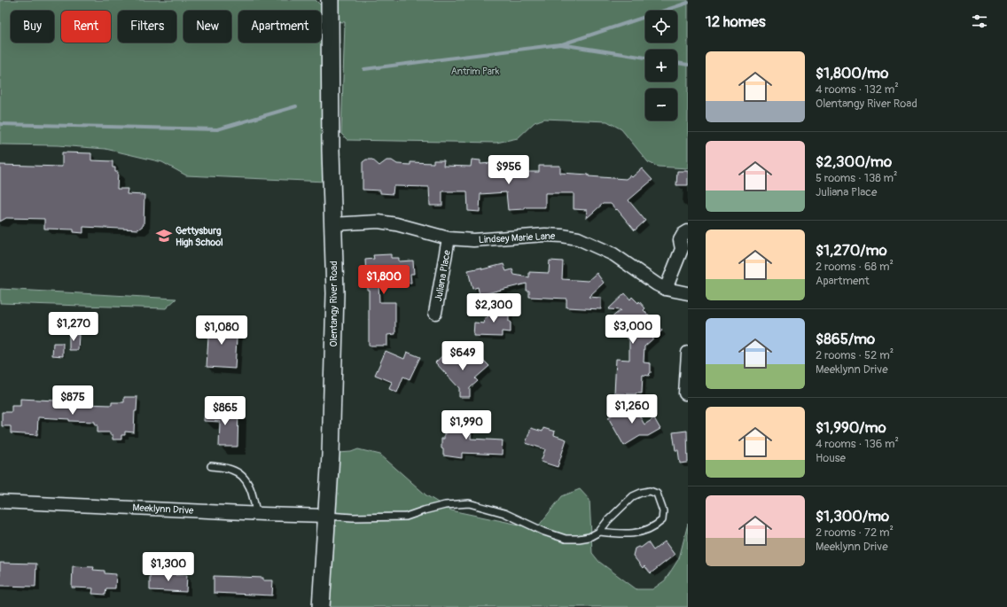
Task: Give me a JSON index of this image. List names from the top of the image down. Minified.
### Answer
{"streets":{"main road":["Olentangy River Road"],"street":["Lindsey Marie Lane","Juliana Place","Meeklynn Drive"]},"crossings":[["Lindsey Marie Lane","Juliana Place"],["Lindsey Marie Lane","Olentangy River Road"],["Olentangy River Road","Meeklynn Drive"]],"parks":["Antrim Park"],"places":{"school or university":["Gettysburg High School"]},"page":{"heading":"12 homes","map_buttons":["+","−"],"chip":["Buy","Rent","Filters","New","Apartment"],"list":[{"name":"$1,800/mo","note":"4 rooms · 132 m² · Olentangy River Road"},{"name":"$2,300/mo","note":"5 rooms · 138 m² · Juliana Place"},{"name":"$1,270/mo","note":"2 rooms · 68 m² · Apartment"},{"name":"$865/mo","note":"2 rooms · 52 m² · Meeklynn Drive"},{"name":"$1,990/mo","note":"4 rooms · 136 m² · House"},{"name":"$1,300/mo","note":"2 rooms · 72 m² · Meeklynn Drive"}],"price":["$956","$1,800","$2,300","$1,270","$3,000","$1,080","$649","$875","$1,260","$865","$1,990","$1,300"]}}
